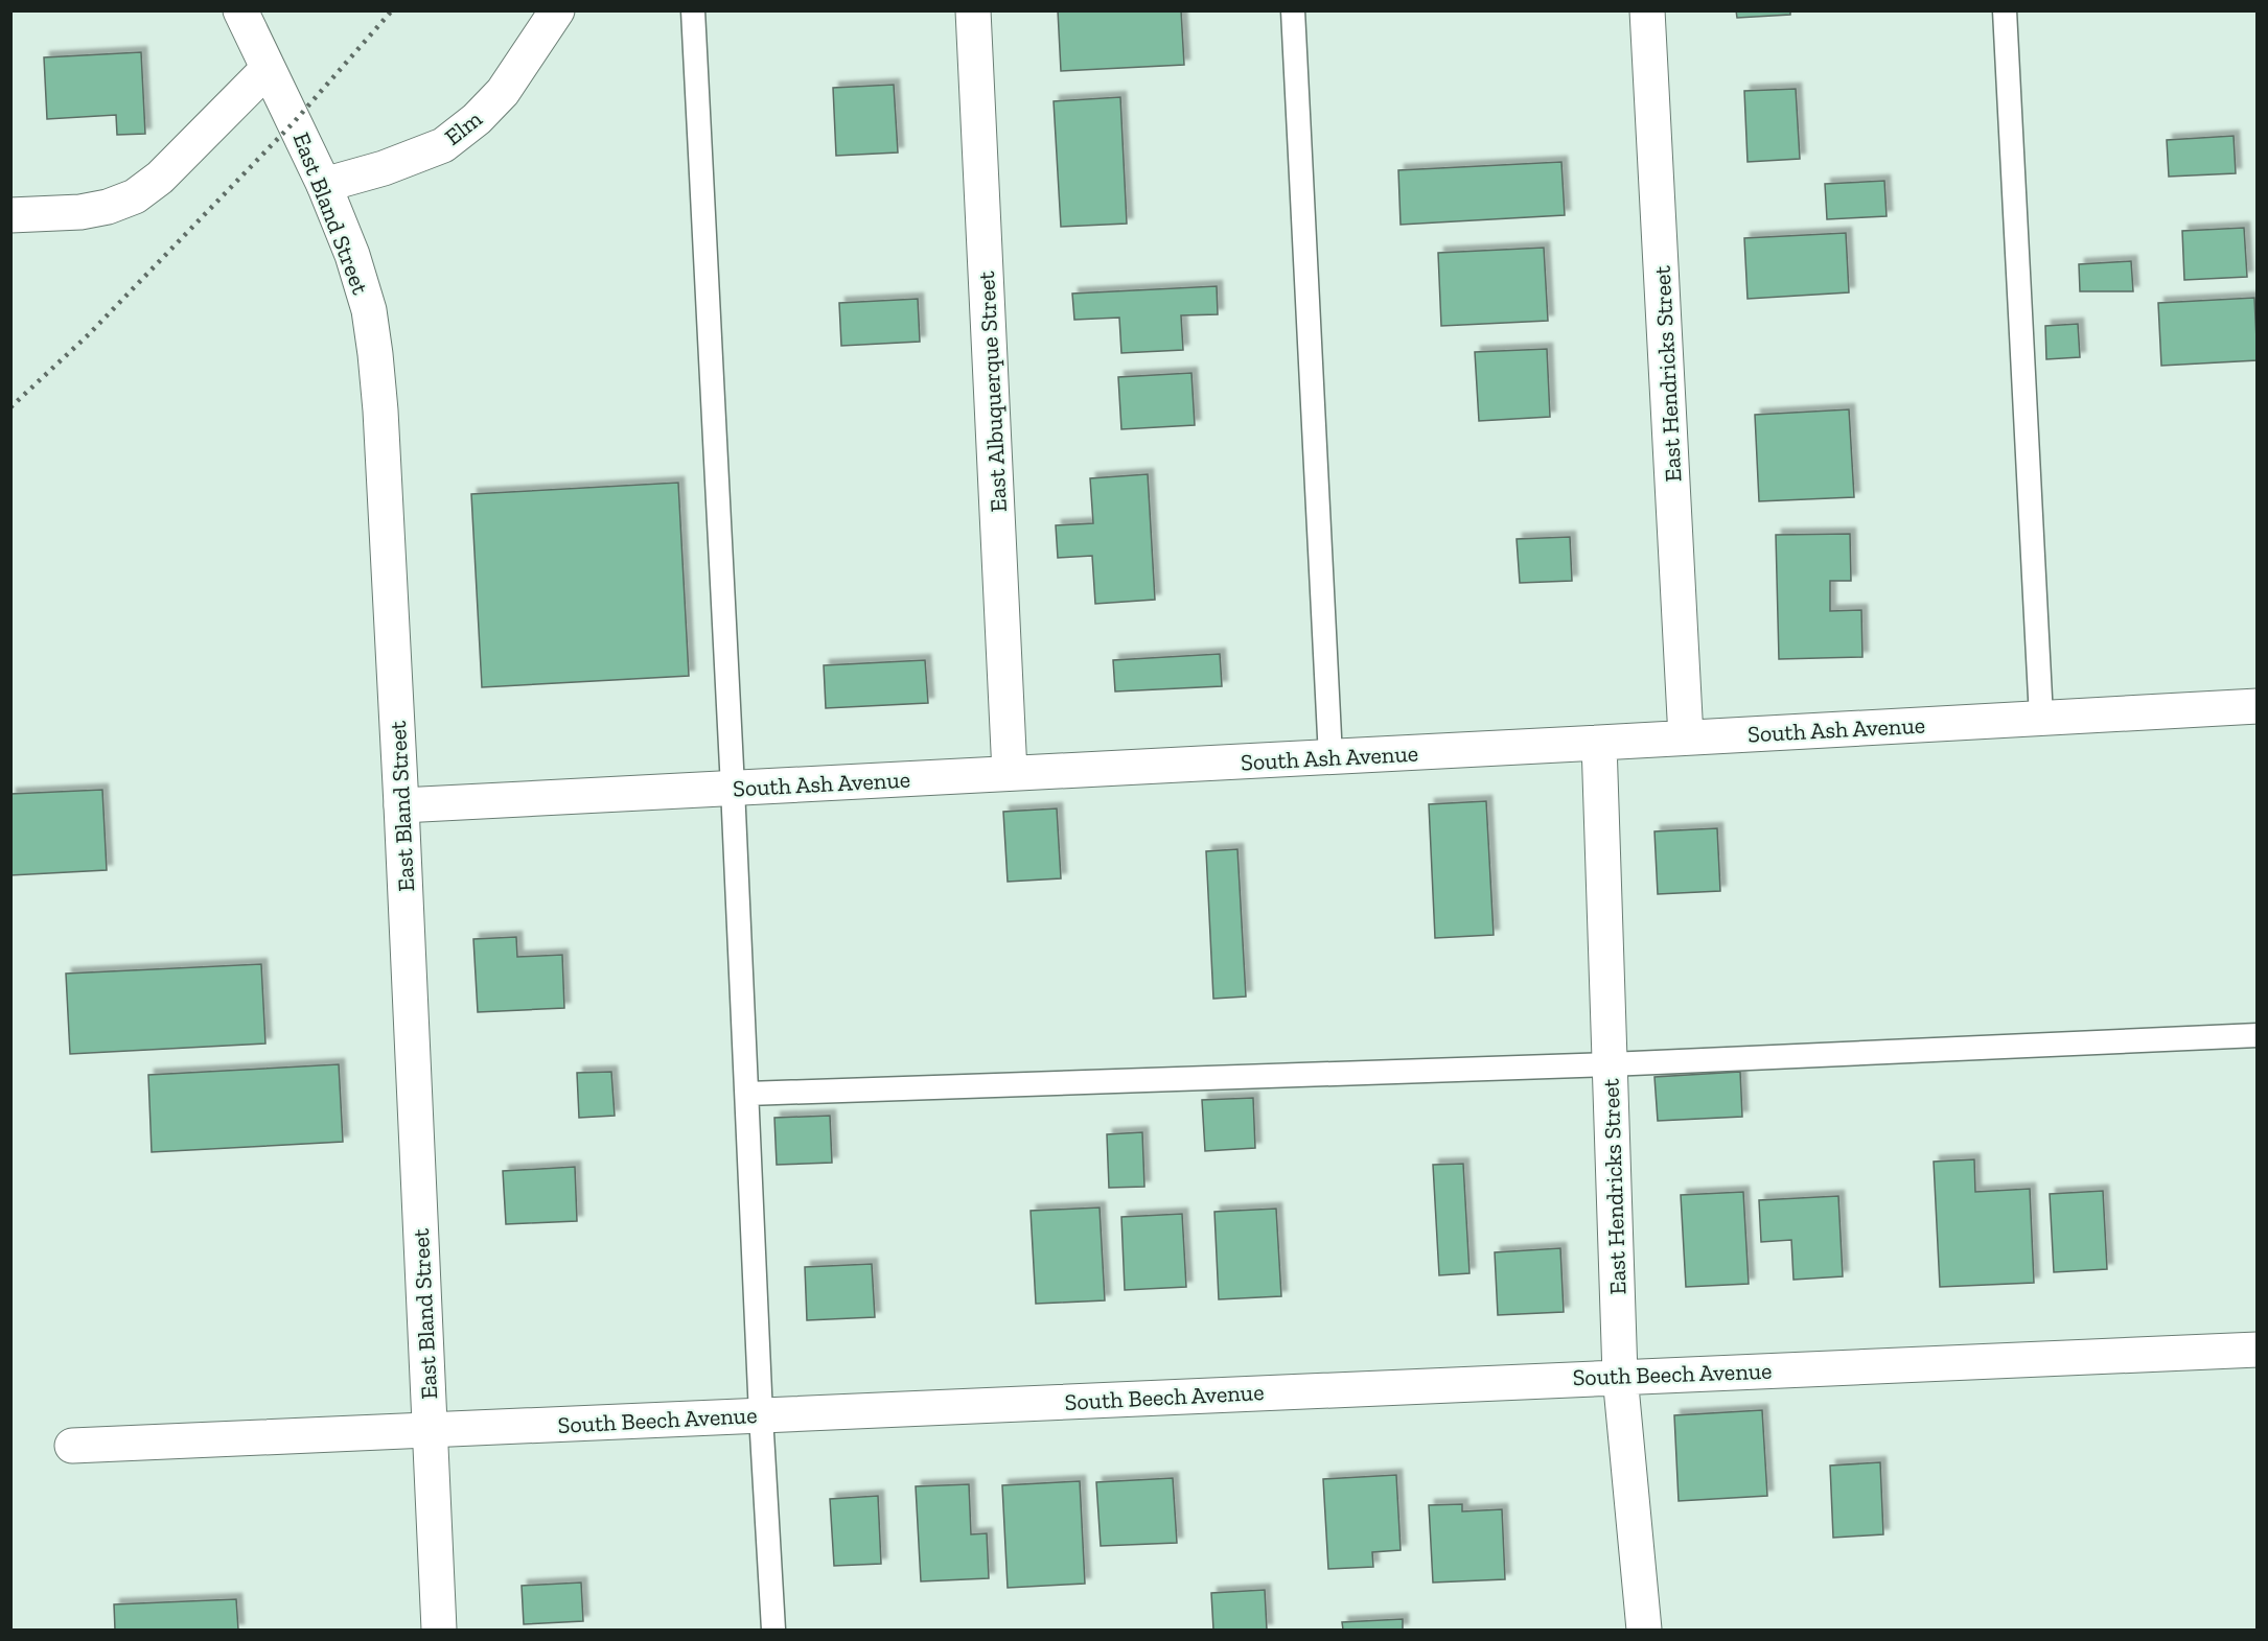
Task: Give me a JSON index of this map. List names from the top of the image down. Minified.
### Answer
{"streets":{"street":["Elm","East Bland Street","East Hendricks Street","East Albuquerque Street","South Ash Avenue","South Beech Avenue"]},"crossings":[["Elm","East Bland Street"],["East Bland Street","South Ash Avenue"],["East Bland Street","South Beech Avenue"],["East Hendricks Street","South Ash Avenue"],["East Hendricks Street","South Beech Avenue"],["East Albuquerque Street","South Ash Avenue"]]}
